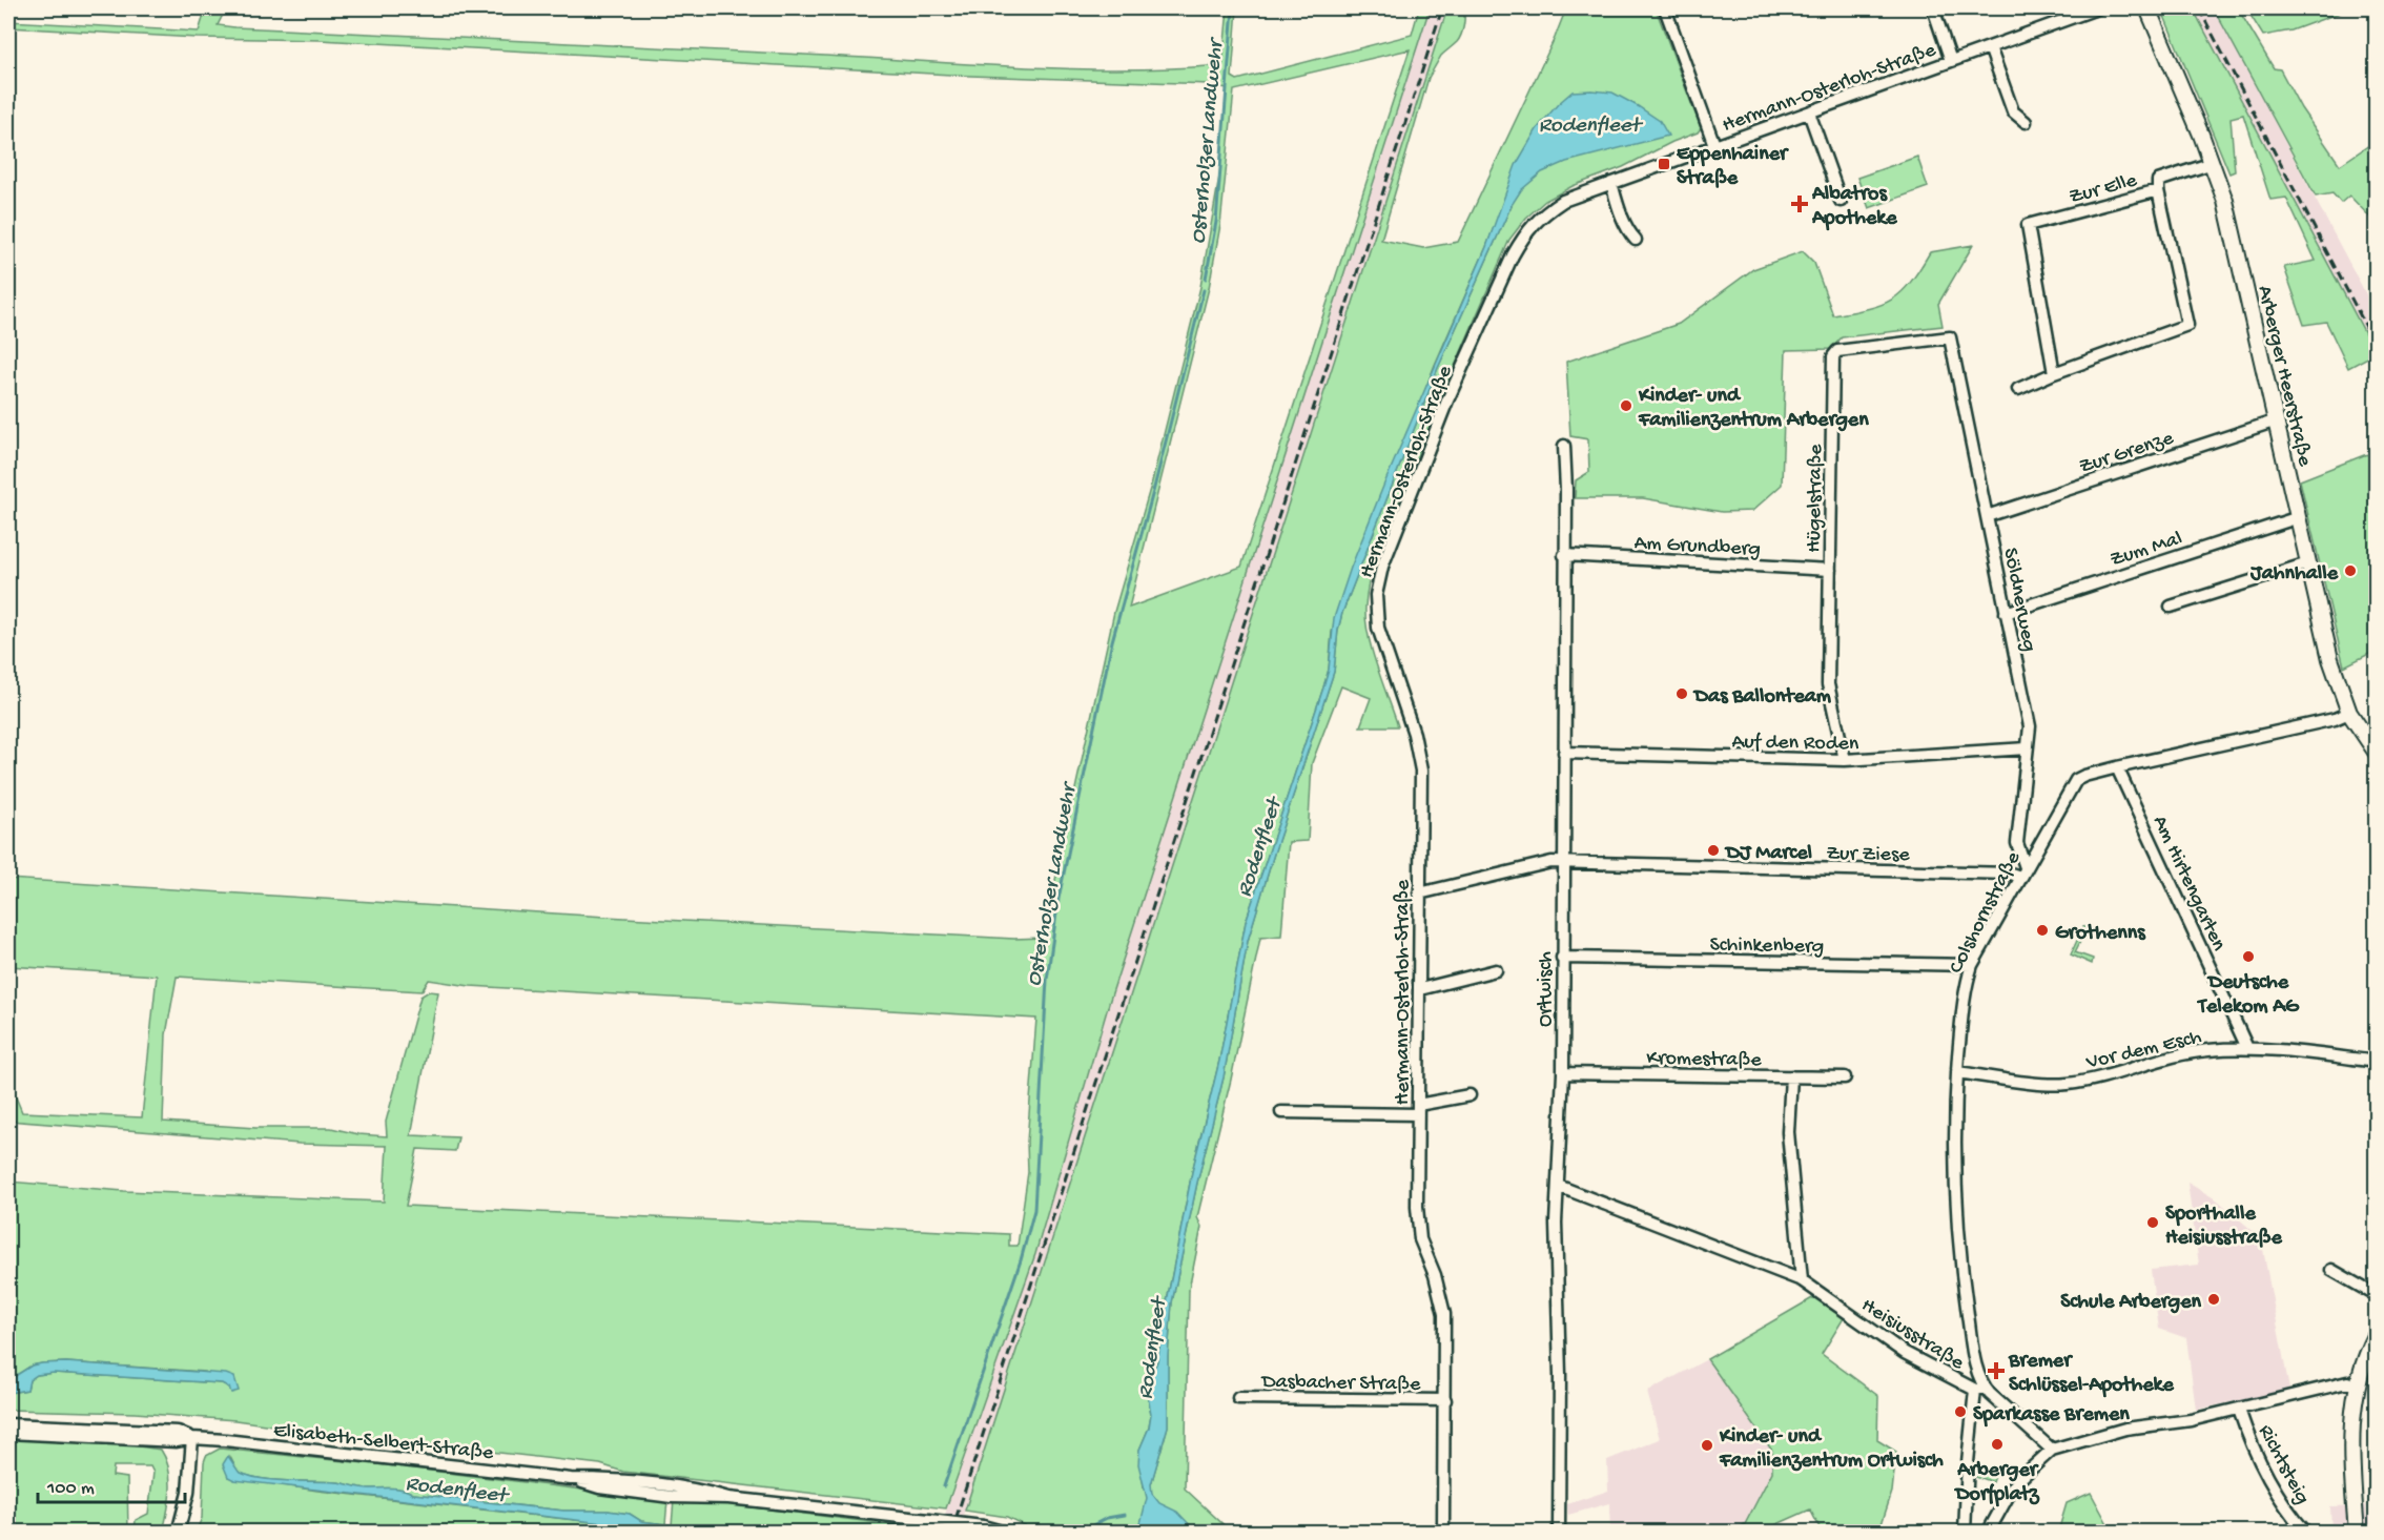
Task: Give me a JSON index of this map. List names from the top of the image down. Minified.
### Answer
{"streets":{"main road":["Arberger Heerstraße"],"street":["Hermann-Osterloh-Straße","Zur Elle","Zur Grenze","Hügelstraße","Am Grundberg","Zum Mal","Söldnerweg","Auf den Roden","Zur Ziese","Am Hirtengarten","Colshornstraße","Schinkenberg","Ortwisch","Vor dem Esch","Kromestraße","Heisiusstraße","Dasbacher Straße","Elisabeth-Selbert-Straße","Richtsteig"]},"crossings":[["Hermann-Osterloh-Straße","Zur Ziese"],["Hermann-Osterloh-Straße","Dasbacher Straße"],["Zur Elle","Arberger Heerstraße"],["Arberger Heerstraße","Zur Grenze"],["Arberger Heerstraße","Zum Mal"],["Arberger Heerstraße","Colshornstraße"],["Zur Grenze","Söldnerweg"],["Hügelstraße","Am Grundberg"],["Hügelstraße","Söldnerweg"],["Hügelstraße","Auf den Roden"],["Am Grundberg","Ortwisch"],["Zum Mal","Söldnerweg"],["Söldnerweg","Auf den Roden"],["Söldnerweg","Zur Ziese"],["Söldnerweg","Colshornstraße"],["Auf den Roden","Ortwisch"],["Zur Ziese","Colshornstraße"],["Zur Ziese","Ortwisch"],["Am Hirtengarten","Colshornstraße"],["Am Hirtengarten","Vor dem Esch"],["Colshornstraße","Schinkenberg"],["Colshornstraße","Vor dem Esch"],["Colshornstraße","Heisiusstraße"],["Schinkenberg","Ortwisch"],["Ortwisch","Kromestraße"],["Ortwisch","Heisiusstraße"]],"water":["Rodenfleet","Osterholzer Landwehr"],"places":{"transit":["Eppenhainer Straße"],"health":["Albatros Apotheke","Bremer Schlüssel-Apotheke"],"other":["Kinder- und Familienzentrum Arbergen","Jahnhalle","Das Ballonteam","DJ Marcel","Grothenns","Deutsche Telekom AG","Sporthalle Heisiusstraße","Schule Arbergen","Sparkasse Bremen","Arberger Dorfplatz","Kinder- und Familienzentrum Ortwisch"]},"scale_bar":"100 m"}
